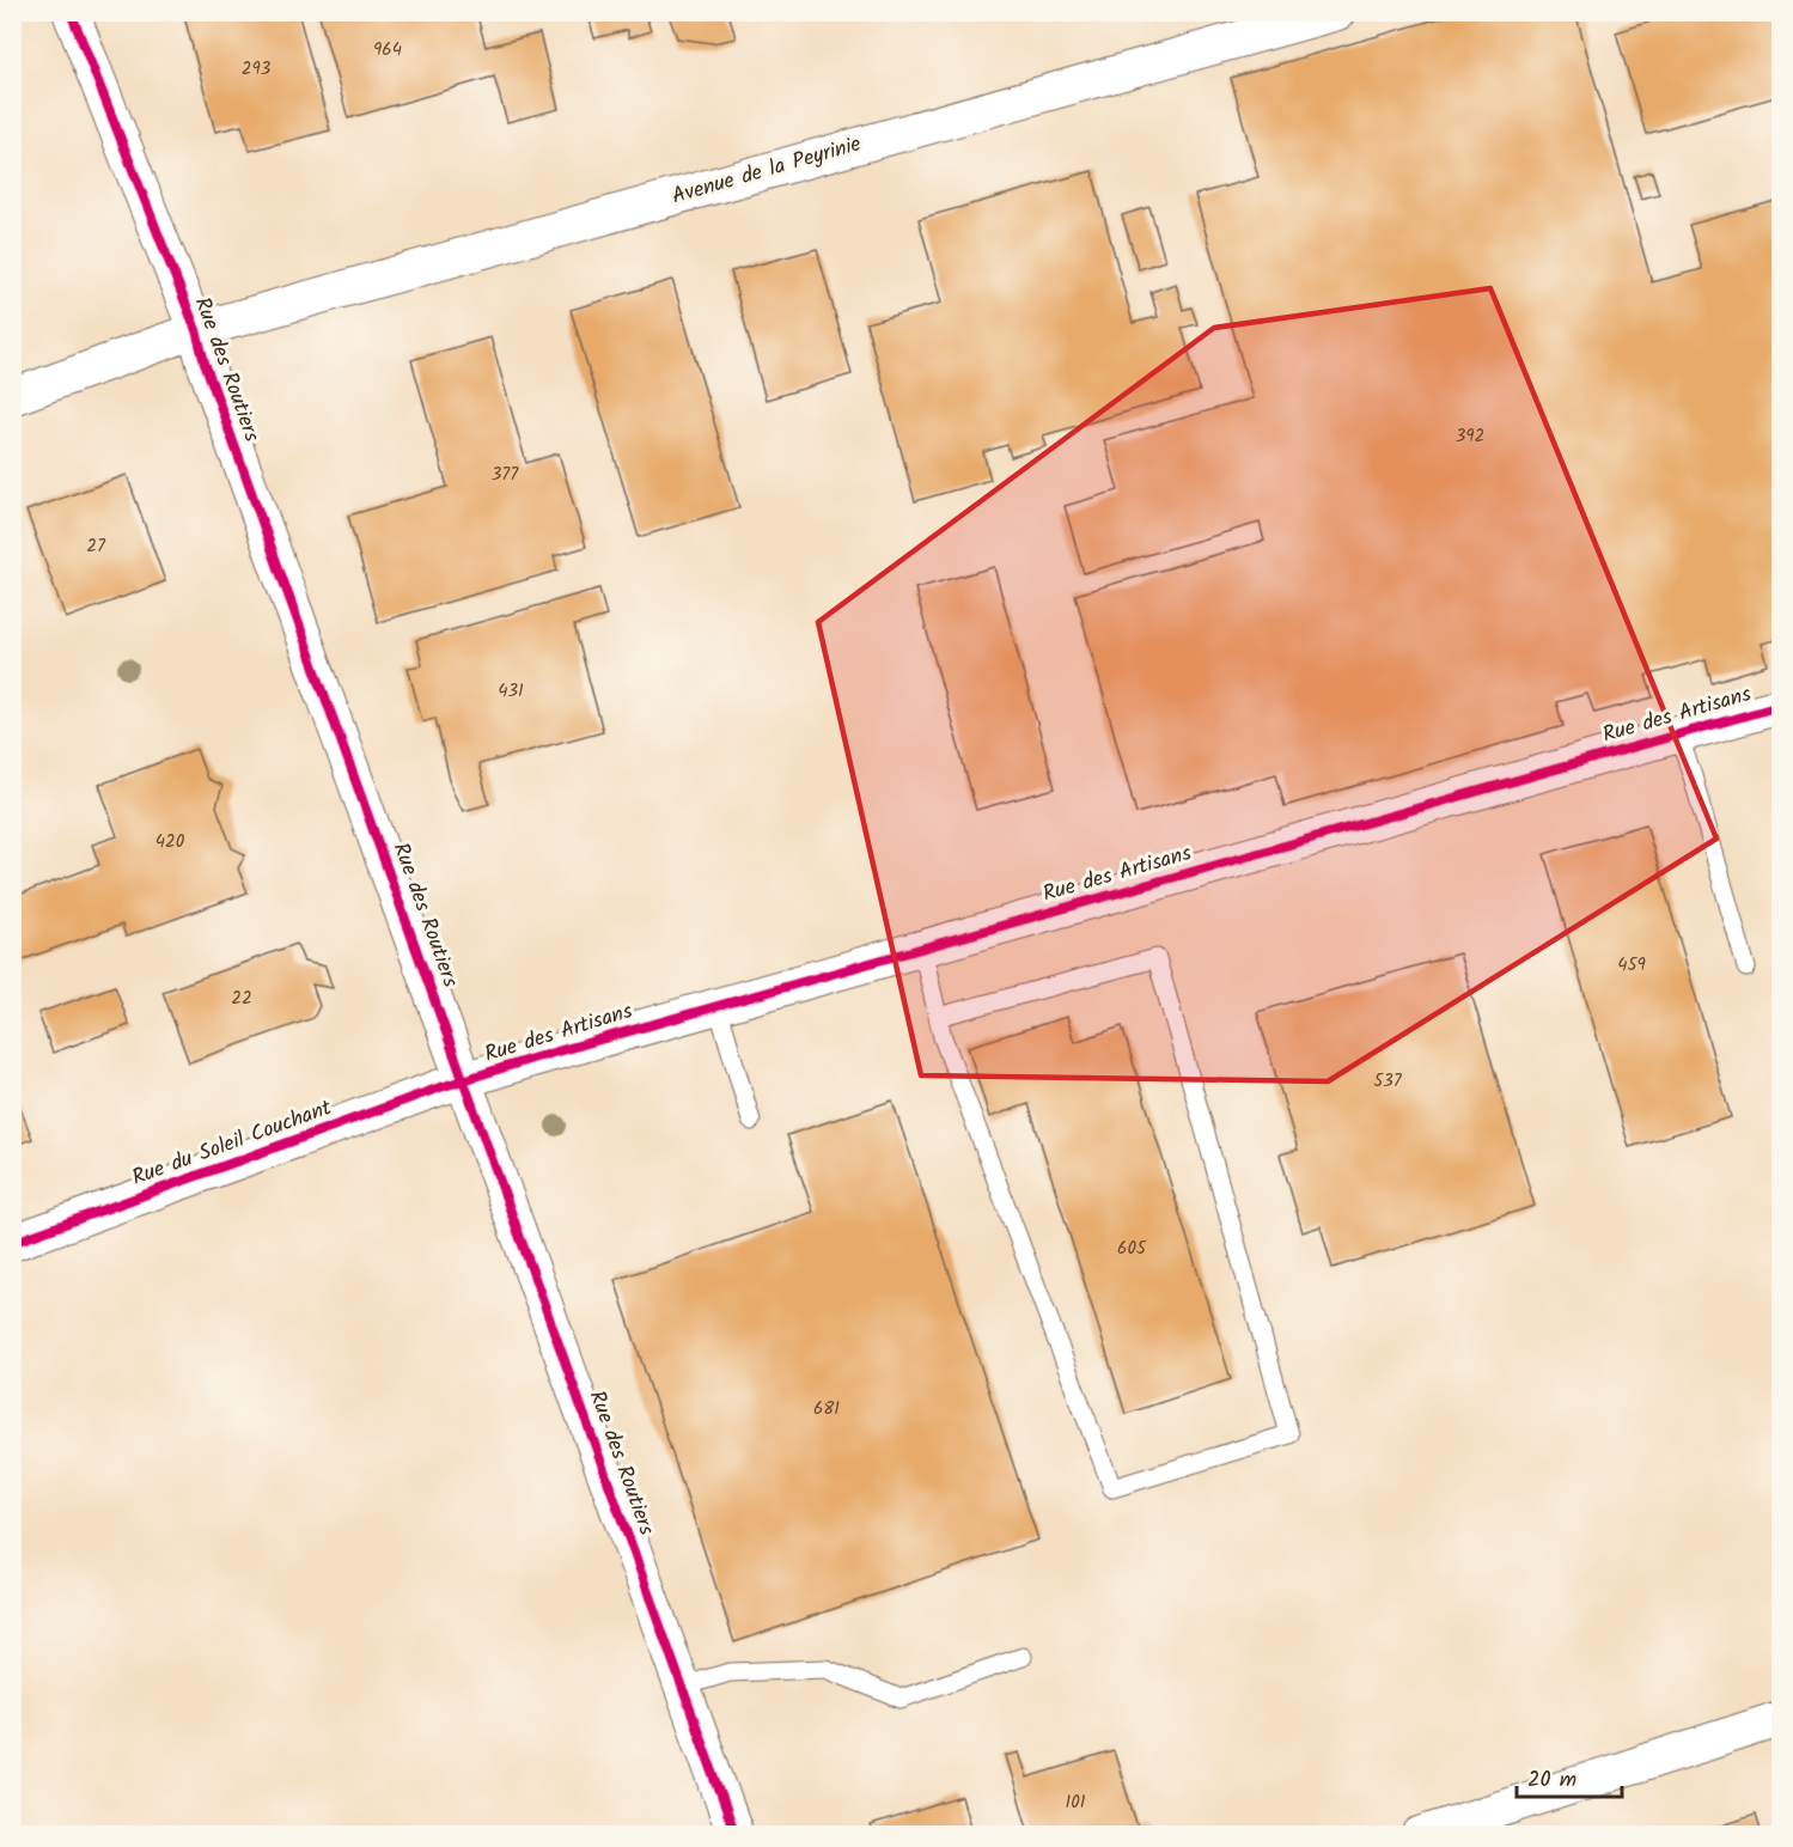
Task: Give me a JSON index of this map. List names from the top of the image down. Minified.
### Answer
{"streets":{"street":["Avenue de la Peyrinie","Rue des Routiers","Rue des Artisans","Rue du Soleil Couchant"]},"crossings":[["Avenue de la Peyrinie","Rue des Routiers"],["Rue des Routiers","Rue des Artisans"],["Rue des Routiers","Rue du Soleil Couchant"],["Rue des Artisans","Rue du Soleil Couchant"]],"house_numbers":["964","293","392","377","27","431","420","459","22","537","605","681","101"],"scale_bar":"20 m"}
